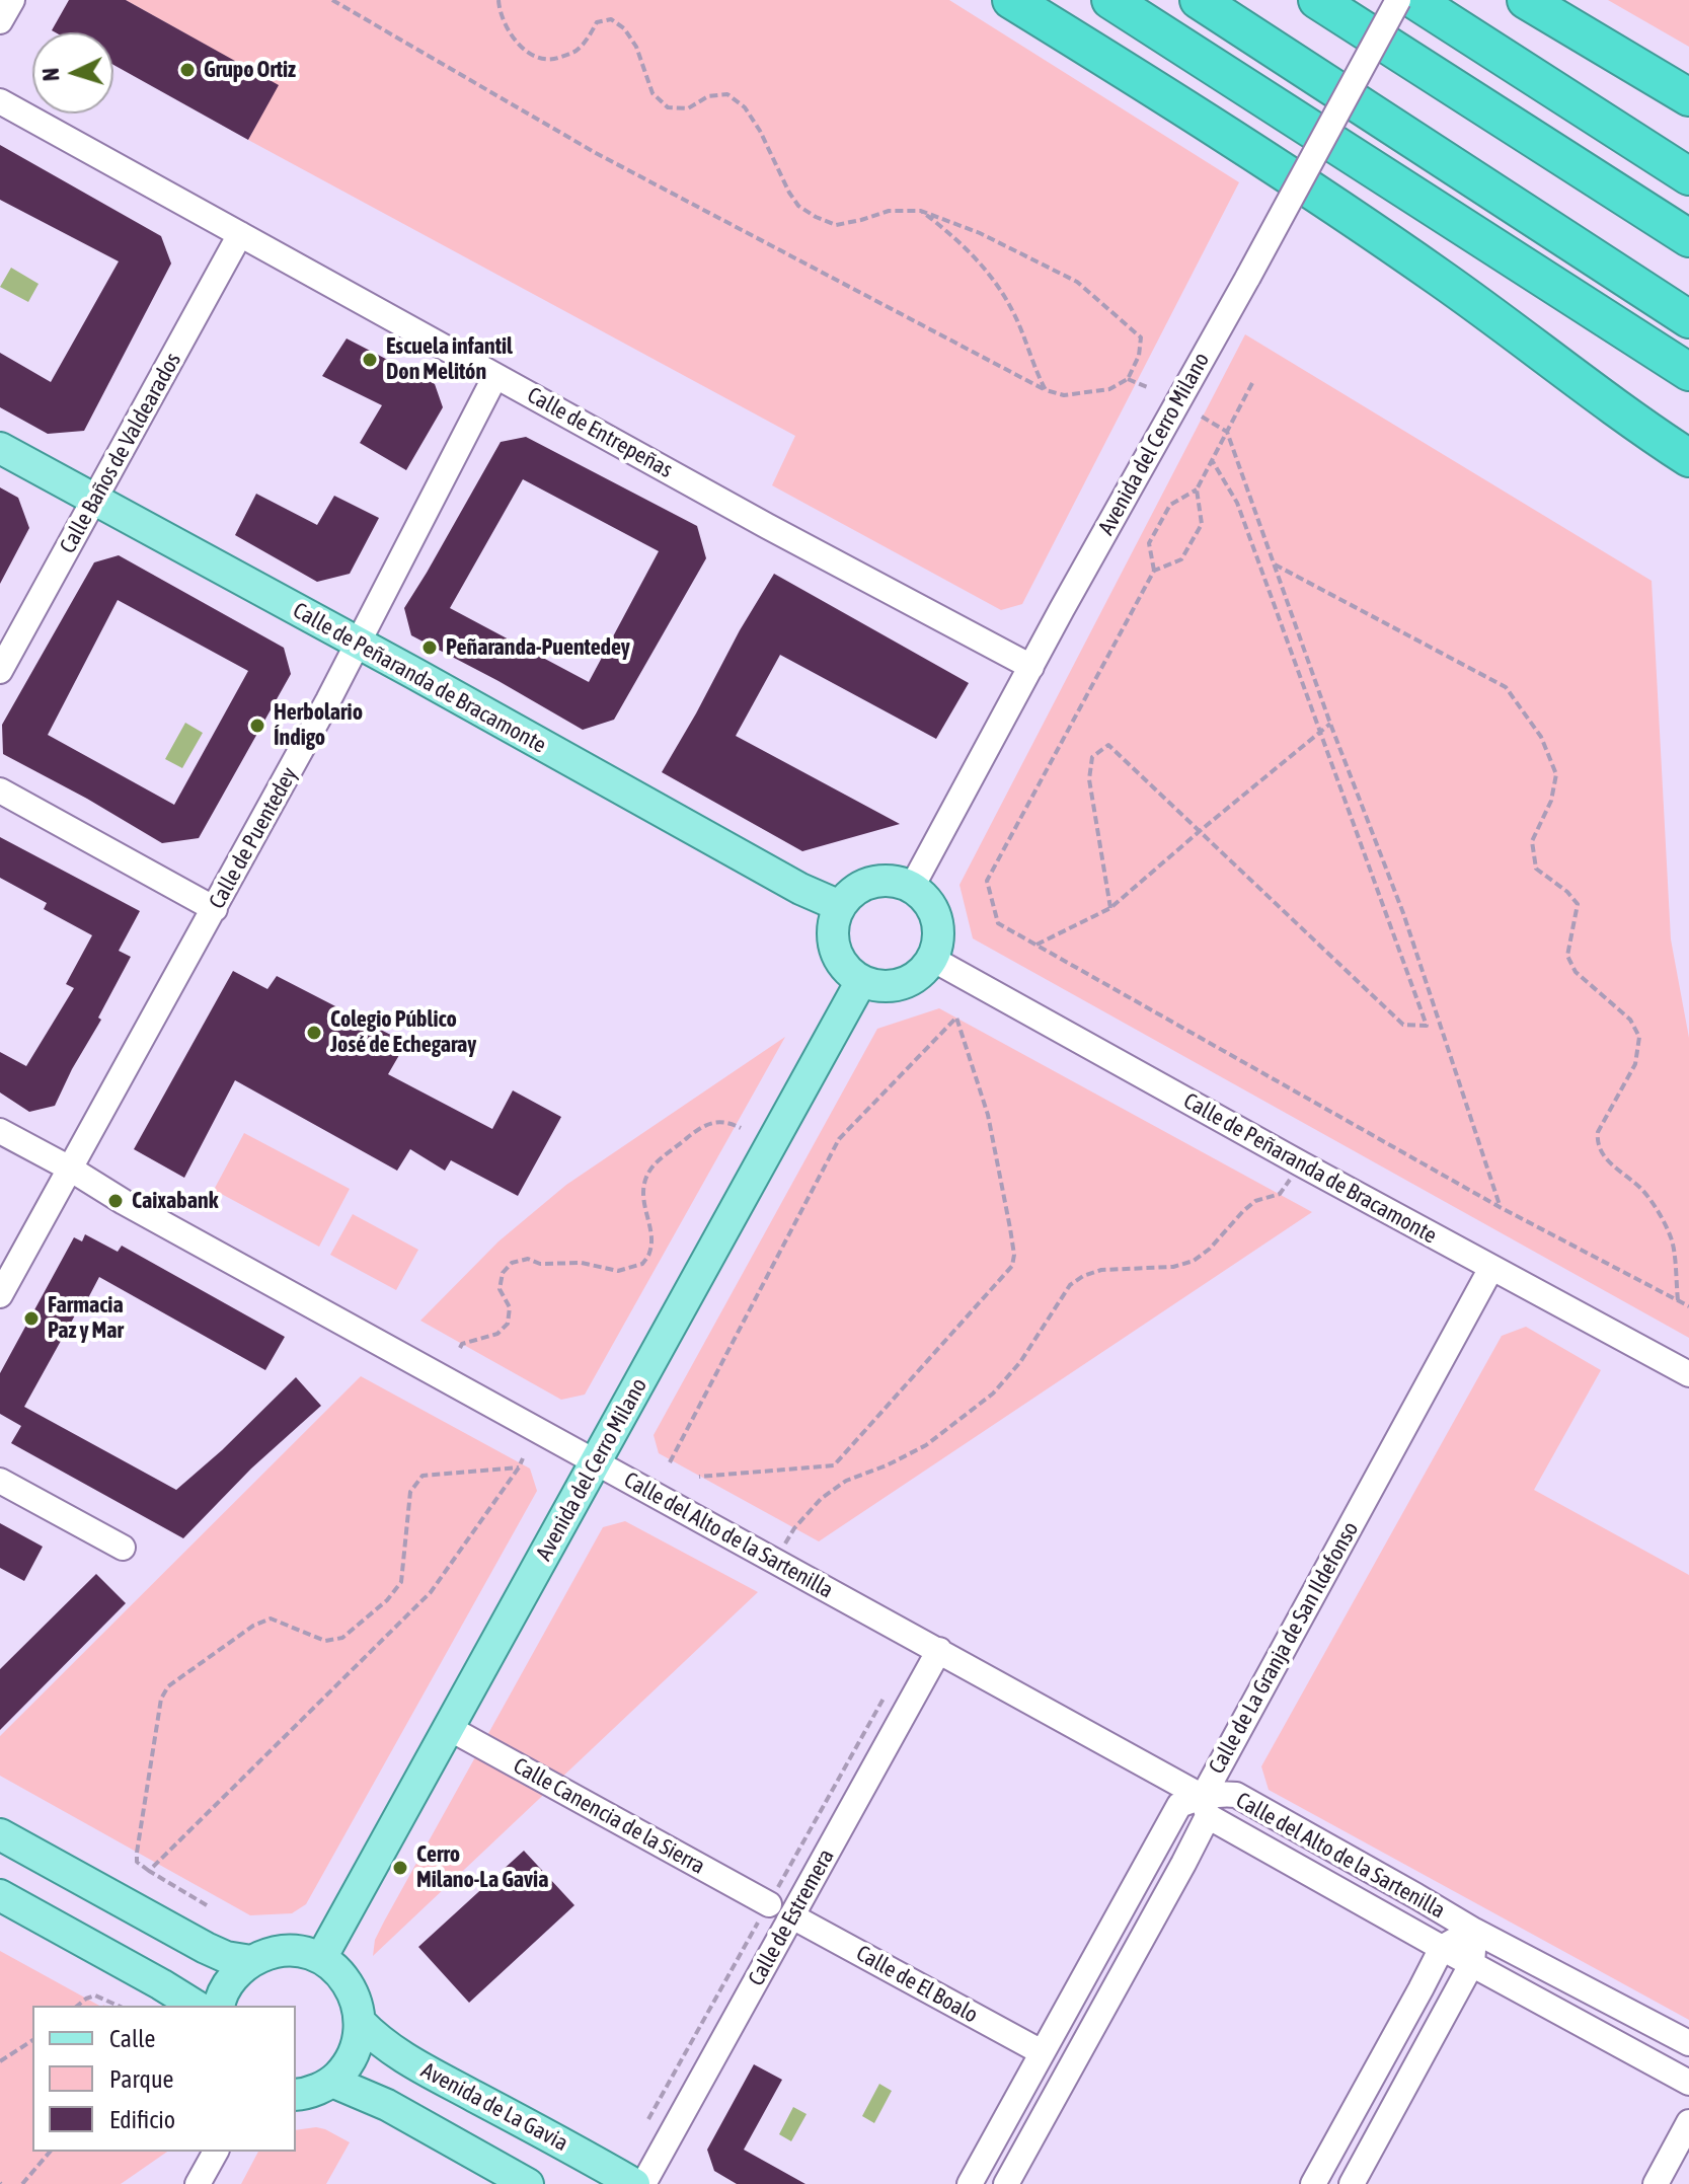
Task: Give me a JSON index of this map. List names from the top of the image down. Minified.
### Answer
{"streets":{"main road":["Avenida del Cerro Milano","Calle de Peñaranda de Bracamonte","Avenida de La Gavia"],"street":["Calle de Entrepeñas","Calle Baños de Valdearados","Calle de Puentedey","Calle del Alto de la Sartenilla","Calle de La Granja de San Ildefonso","Calle Canencia de la Sierra","Calle de Estremera","Calle de El Boalo"]},"crossings":[["Calle de Entrepeñas","Avenida del Cerro Milano"],["Calle de Entrepeñas","Calle Baños de Valdearados"],["Calle de Entrepeñas","Calle de Puentedey"],["Avenida del Cerro Milano","Calle de Peñaranda de Bracamonte"],["Avenida del Cerro Milano","Calle del Alto de la Sartenilla"],["Avenida del Cerro Milano","Calle Canencia de la Sierra"],["Calle Baños de Valdearados","Calle de Peñaranda de Bracamonte"],["Calle de Peñaranda de Bracamonte","Calle de Puentedey"],["Calle de Peñaranda de Bracamonte","Calle de La Granja de San Ildefonso"],["Calle de Puentedey","Calle del Alto de la Sartenilla"],["Calle del Alto de la Sartenilla","Calle de La Granja de San Ildefonso"],["Calle del Alto de la Sartenilla","Calle de Estremera"],["Calle de La Granja de San Ildefonso","Calle de El Boalo"],["Calle de Estremera","Calle de El Boalo"]],"places":["Grupo Ortiz","Escuela infantil Don Melitón","Peñaranda-Puentedey","Herbolario Índigo","Colegio Público José de Echegaray","Caixabank","Farmacia Paz y Mar","Cerro Milano-La Gavia"],"legend":["Calle","Parque","Edificio"],"north":"left"}
